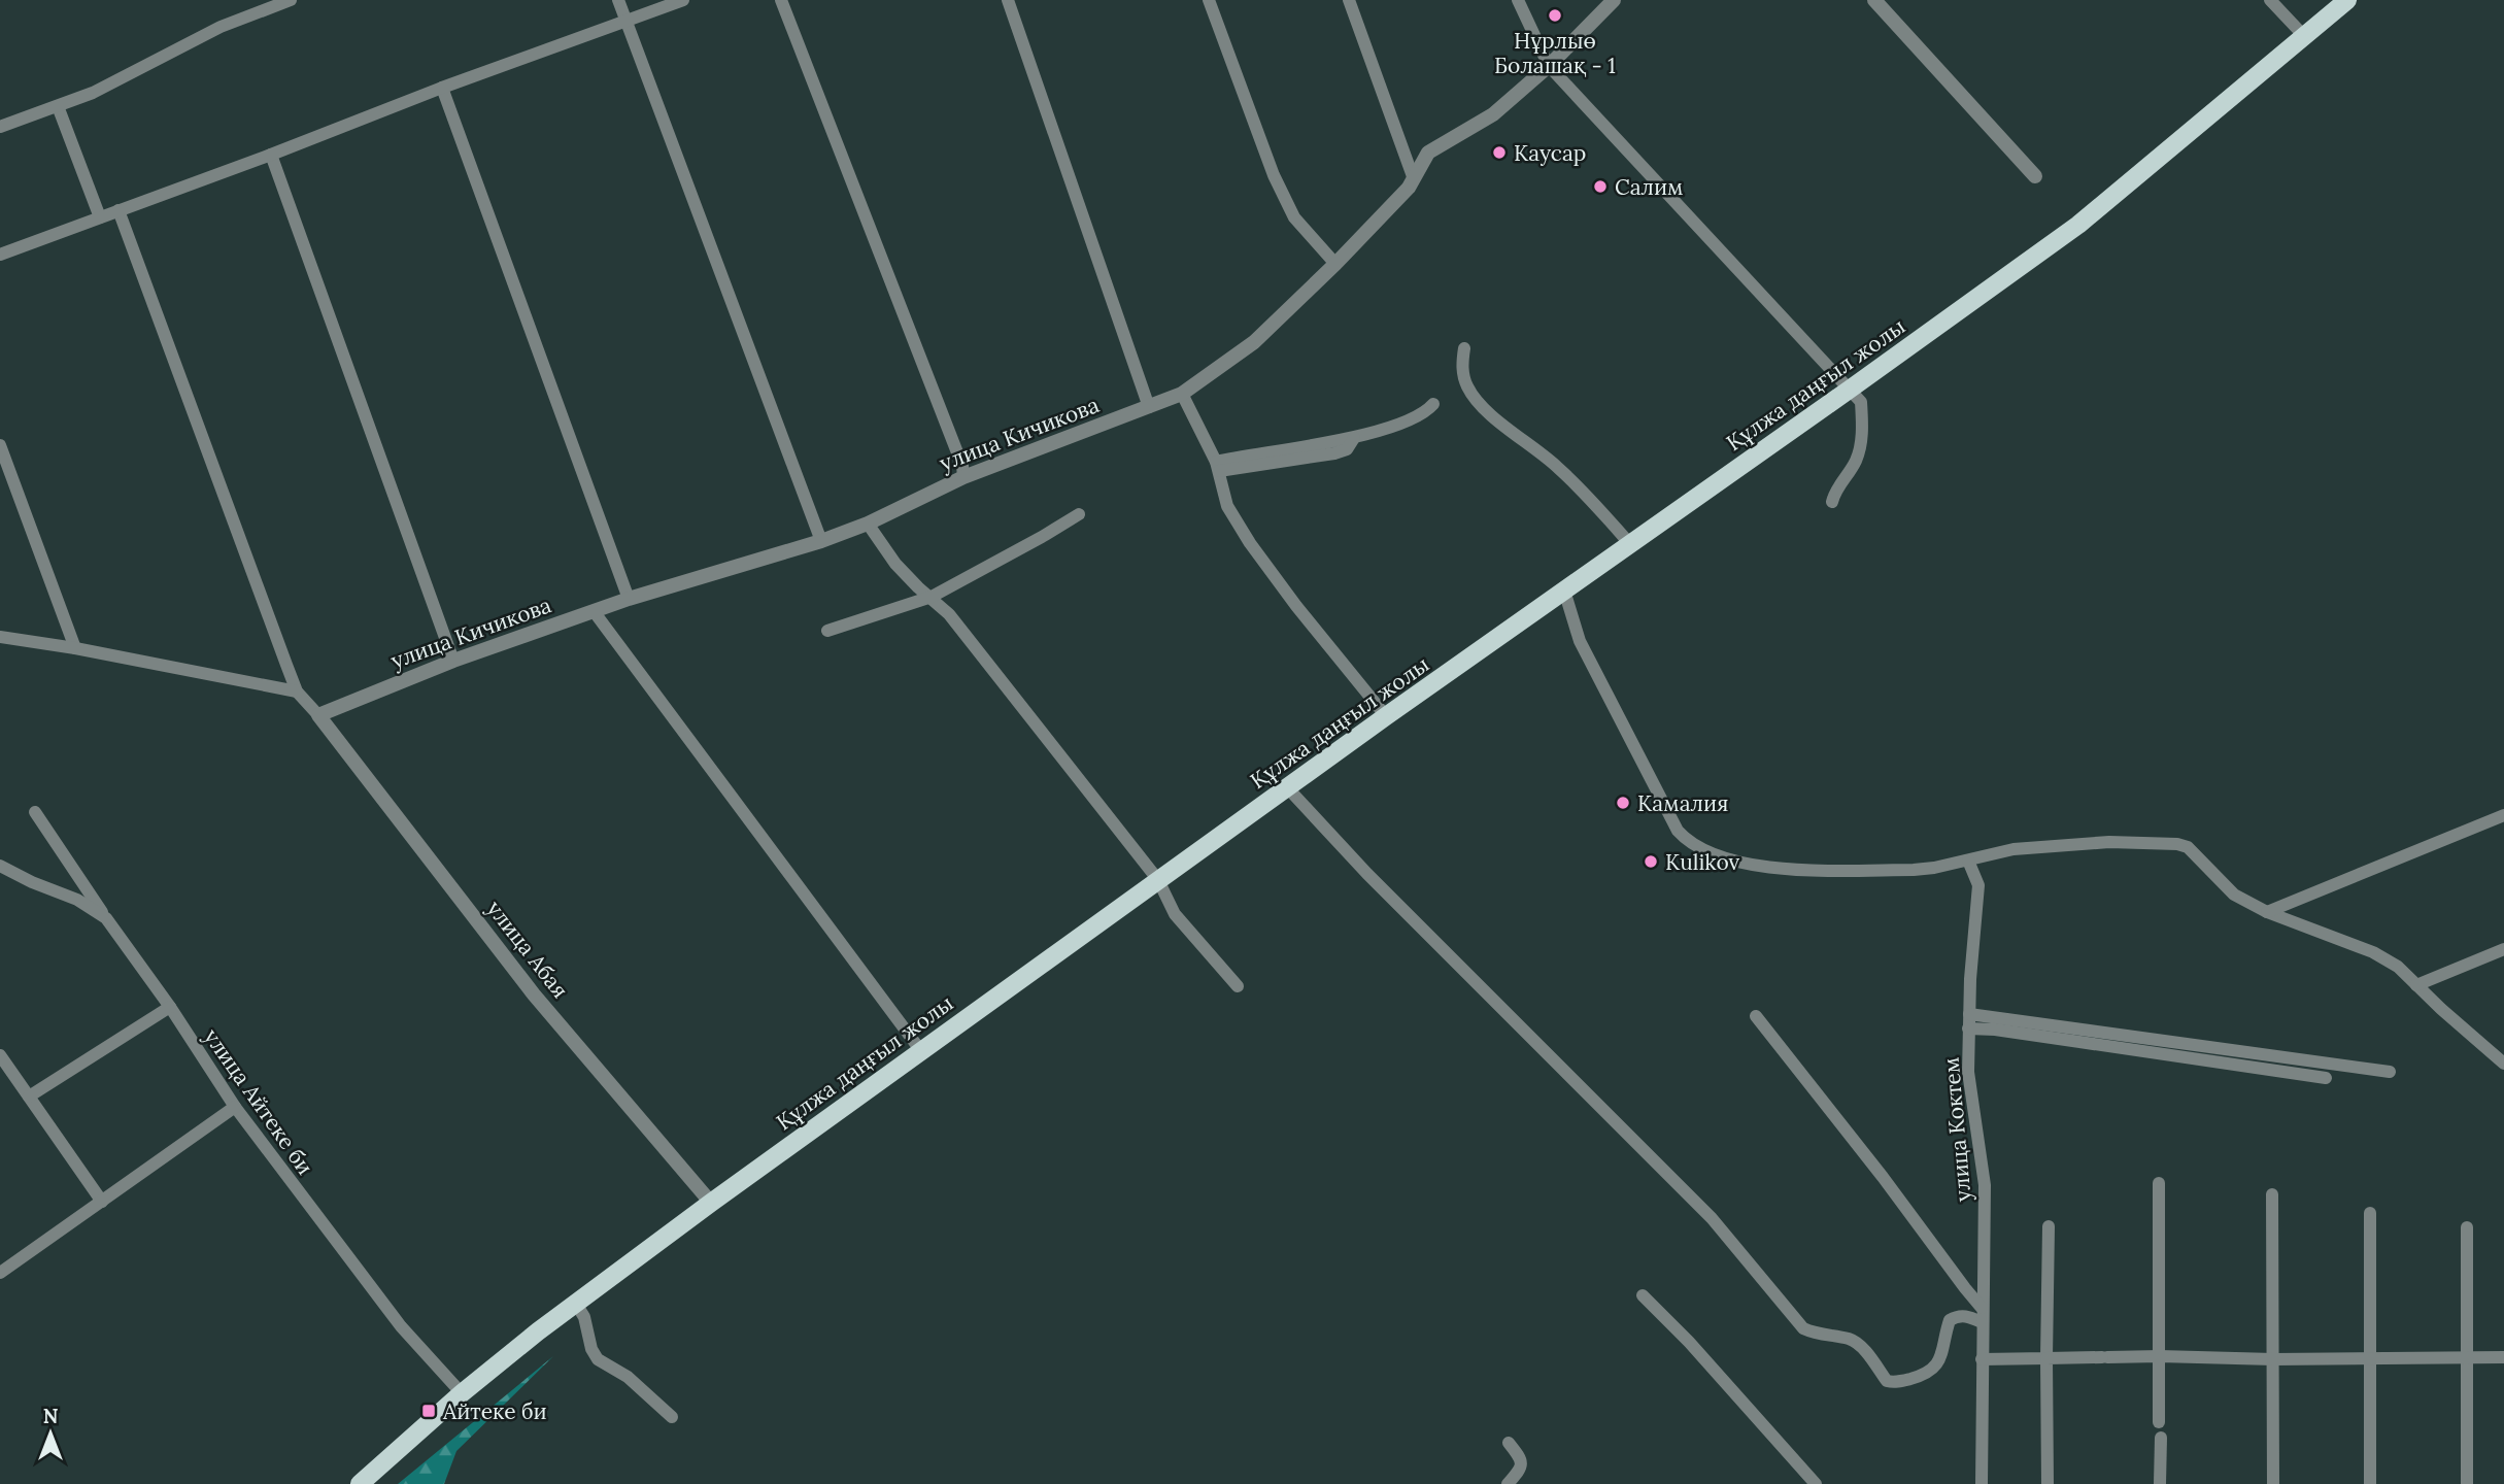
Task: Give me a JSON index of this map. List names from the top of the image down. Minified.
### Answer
{"streets":{"main road":["Құлжа даңғыл жолы"],"street":["улица Кичикова","улица Абая","улица Айтеке би","улица Коктем"]},"crossings":[["Құлжа даңғыл жолы","улица Абая"],["Құлжа даңғыл жолы","улица Айтеке би"],["улица Кичикова","улица Абая"]],"places":{"other":["Нұрлыө Болашақ - 1","Каусар","Салим","Камалия","Kulikov"],"transit":["Айтеке би"]},"north":"top"}
